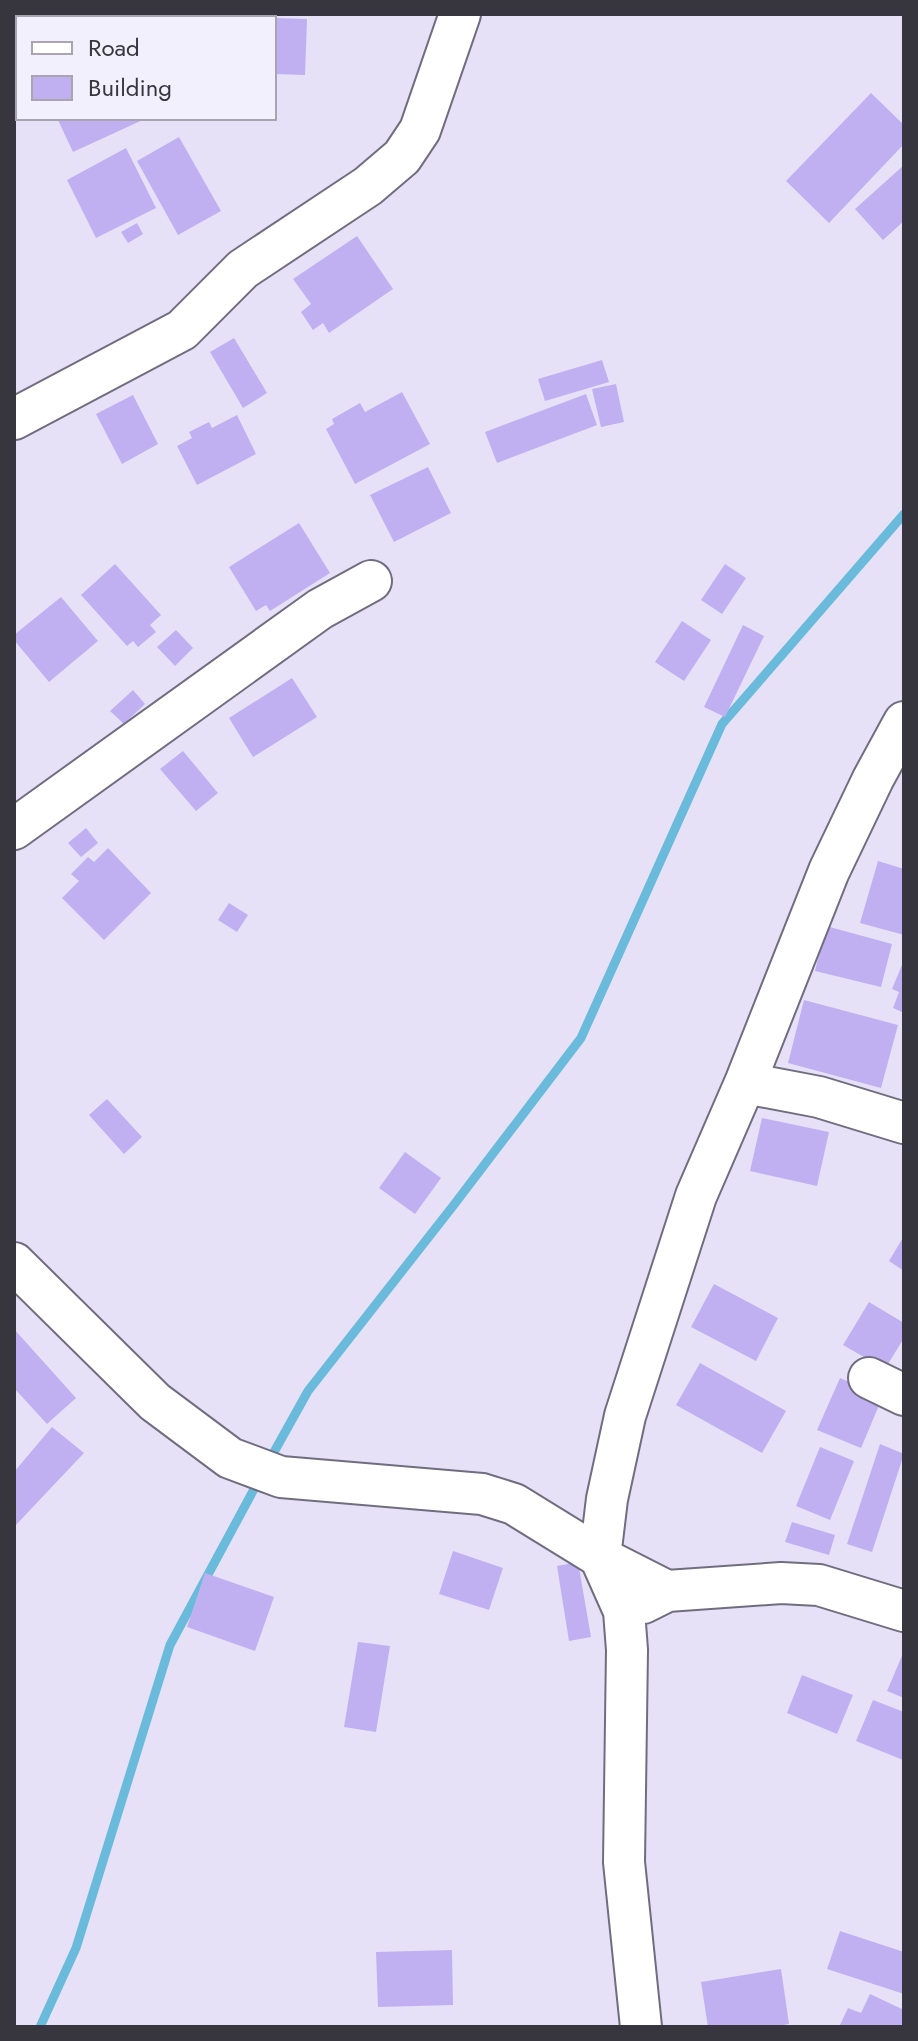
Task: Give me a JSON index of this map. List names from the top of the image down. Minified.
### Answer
{"legend":["Road","Building"]}
